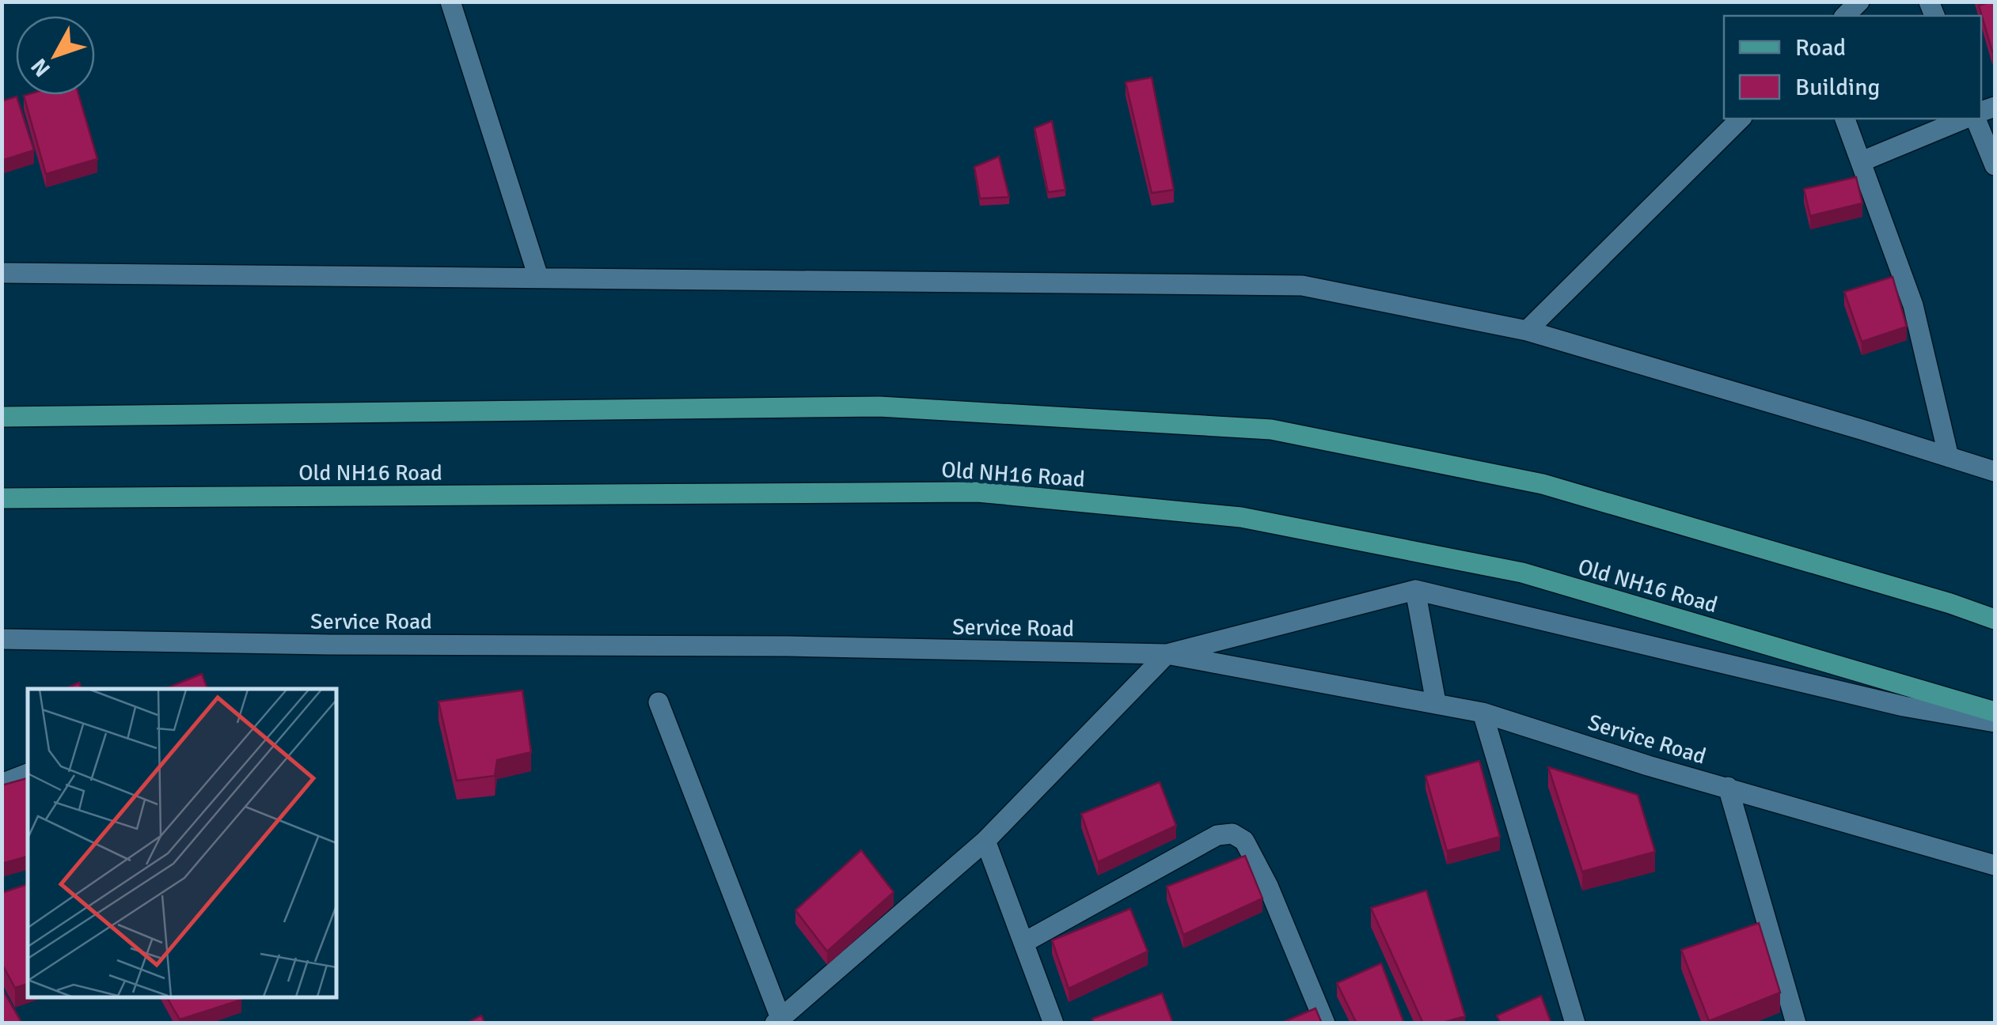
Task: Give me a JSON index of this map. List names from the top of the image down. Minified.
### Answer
{"streets":{"main road":["Old NH16 Road"],"street":["Service Road"]},"legend":["Road","Building"],"north":"bottom left"}
